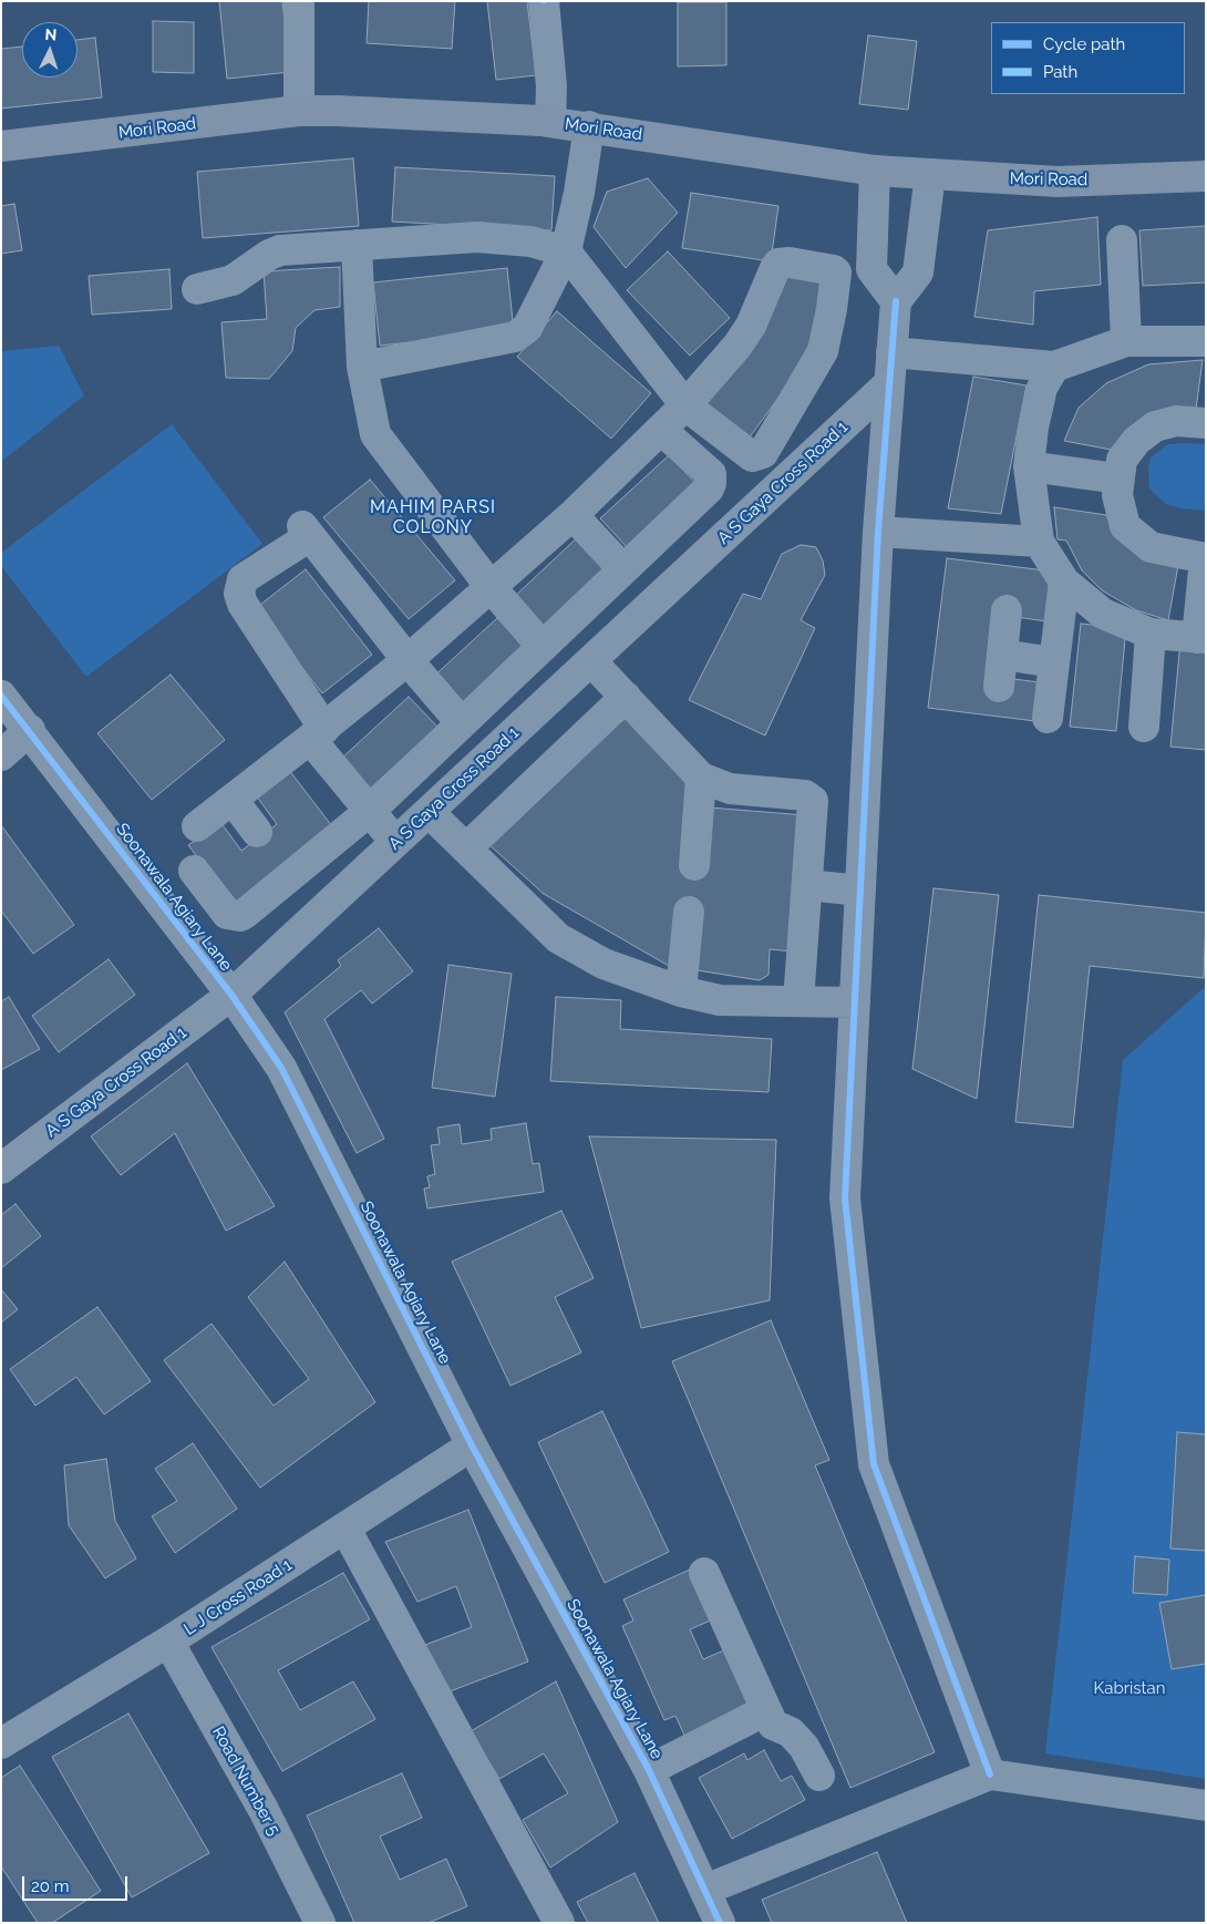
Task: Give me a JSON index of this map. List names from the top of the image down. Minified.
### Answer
{"streets":{"main road":["Mori Road"],"street":["A S Gaya Cross Road 1","Soonawala Agiary Lane","L J Cross Road 1","Road Number 5"]},"crossings":[["A S Gaya Cross Road 1","Soonawala Agiary Lane"],["Soonawala Agiary Lane","L J Cross Road 1"],["L J Cross Road 1","Road Number 5"]],"districts":["MAHIM PARSI COLONY"],"parks":["Kabristan"],"legend":["Cycle path","Path"],"scale_bar":"20 m","north":"top"}
